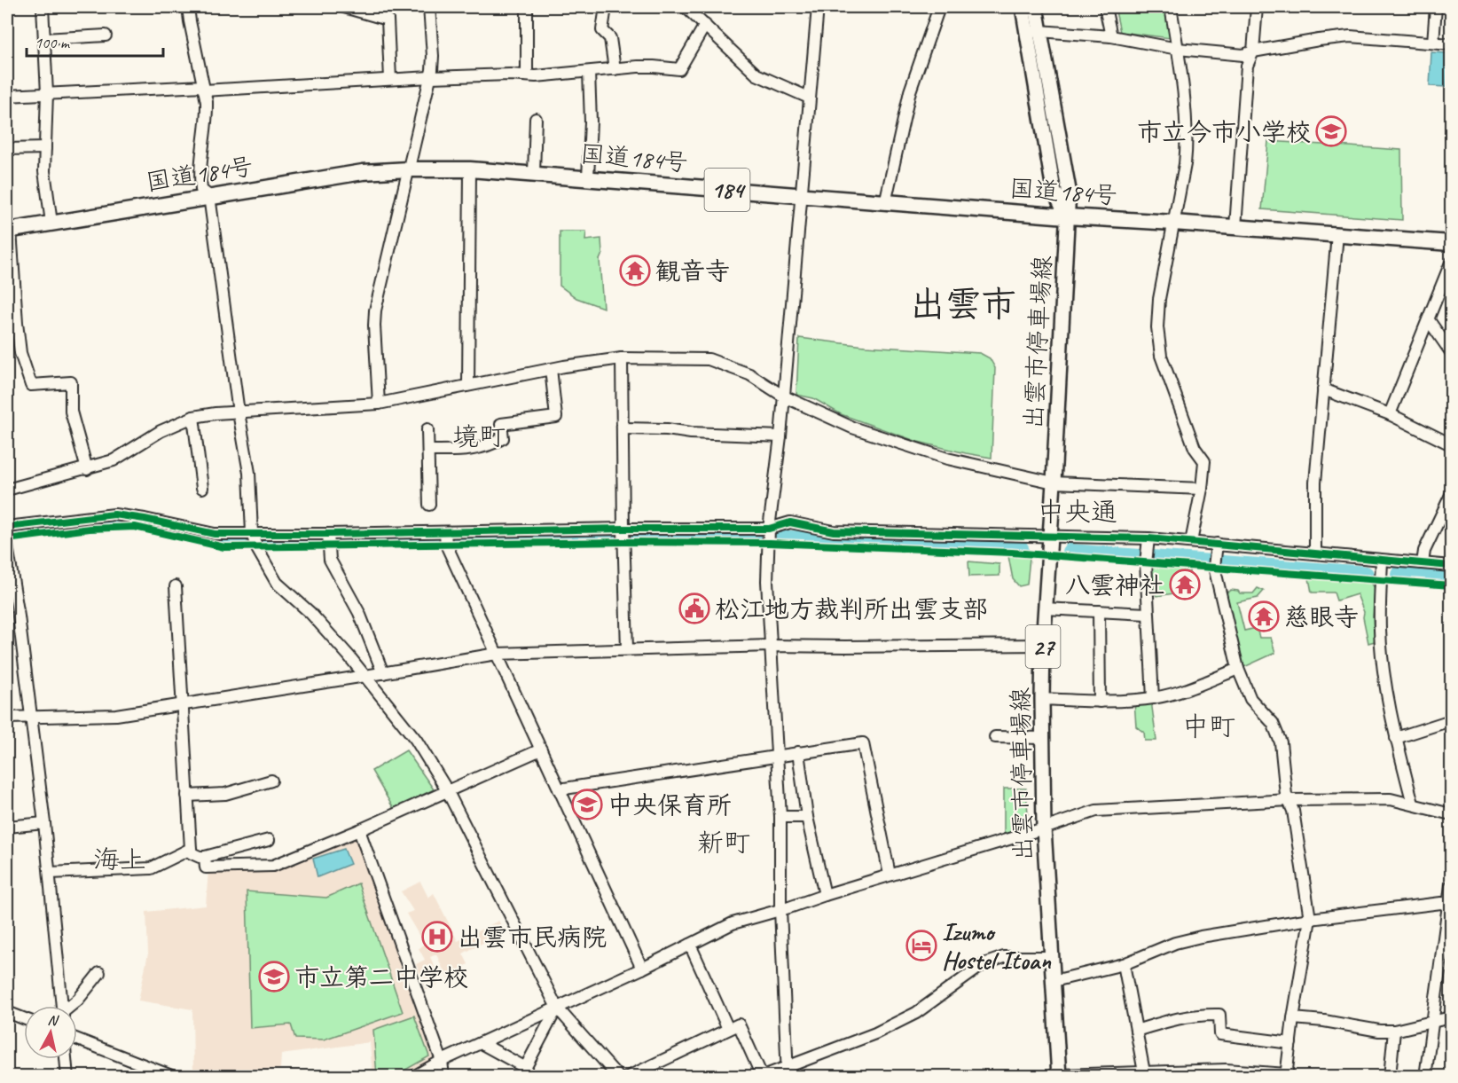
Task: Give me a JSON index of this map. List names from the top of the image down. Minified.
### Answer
{"streets":{"highway":["国道184号","184"],"main road":["出雲市停車場線","27"]},"crossings":[["国道184号","出雲市停車場線"]],"districts":["出雲市","境町","中央通","中町","新町","海上"],"places":{"school or university":["市立今市小学校","中央保育所","市立第二中学校"],"temple":["観音寺","八雲神社","慈眼寺"],"public building":["松江地方裁判所出雲支部"],"hospital":["出雲市民病院"],"hotel":["Izumo Hostel Itoan"]},"scale_bar":"100 m","north":"top"}
